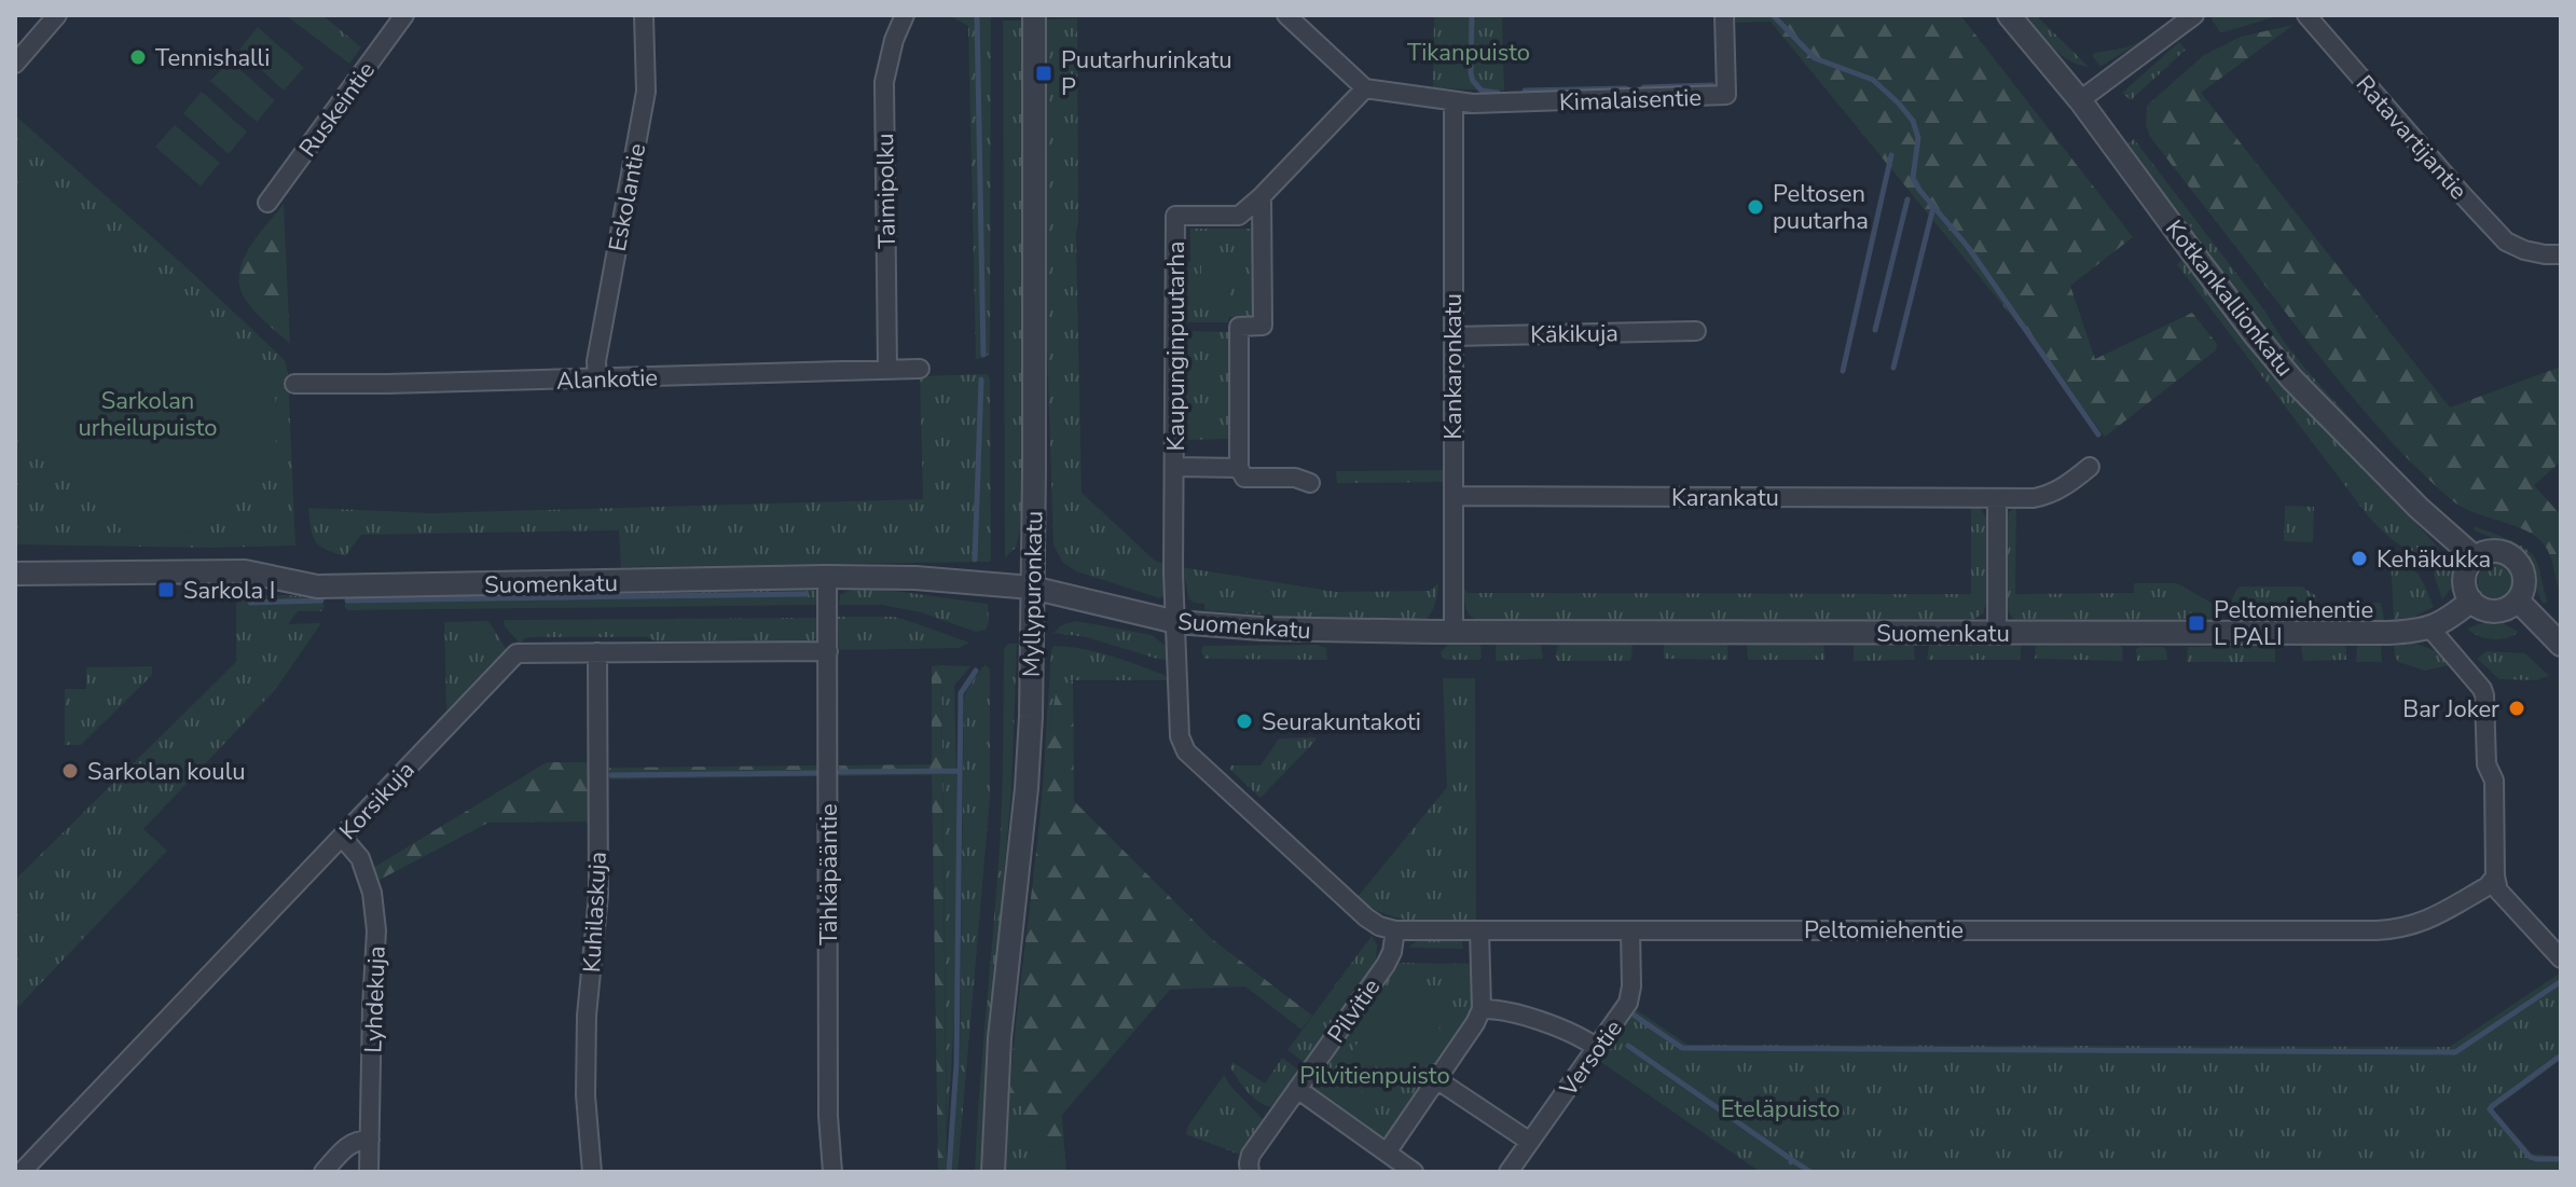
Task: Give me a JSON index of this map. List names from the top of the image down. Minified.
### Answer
{"streets":{"street":["Kimalaisentie","Ruskeintie","Ratavartijantie","Taimipolku","Eskolantie","Kotkankallionkatu","Käkikuja","Kaupunginpuutarha","Kankaronkatu","Alankotie","Karankatu","Suomenkatu","Myllypuronkatu","Korsikuja","Tähkäpääntie","Kuhilaskuja","Peltomiehentie","Lyhdekuja","Pilvitie","Versotie"]},"crossings":[["Kimalaisentie","Kankaronkatu"],["Taimipolku","Alankotie"],["Eskolantie","Alankotie"],["Kotkankallionkatu","Suomenkatu"],["Käkikuja","Kankaronkatu"],["Kaupunginpuutarha","Suomenkatu"],["Kaupunginpuutarha","Peltomiehentie"],["Kankaronkatu","Karankatu"],["Kankaronkatu","Suomenkatu"],["Suomenkatu","Myllypuronkatu"],["Suomenkatu","Tähkäpääntie"],["Suomenkatu","Peltomiehentie"],["Korsikuja","Tähkäpääntie"],["Korsikuja","Kuhilaskuja"],["Korsikuja","Lyhdekuja"],["Peltomiehentie","Pilvitie"],["Peltomiehentie","Versotie"]],"parks":["Tikanpuisto","Sarkolan urheilupuisto","Pilvitienpuisto","Eteläpuisto"],"places":{"other":["Tennishalli","Peltosen puutarha","Kehäkukka","Bar Joker","Seurakuntakoti","Sarkolan koulu"],"transit":["Puutarhurinkatu P","Sarkola I","Peltomiehentie L PALI"]}}
